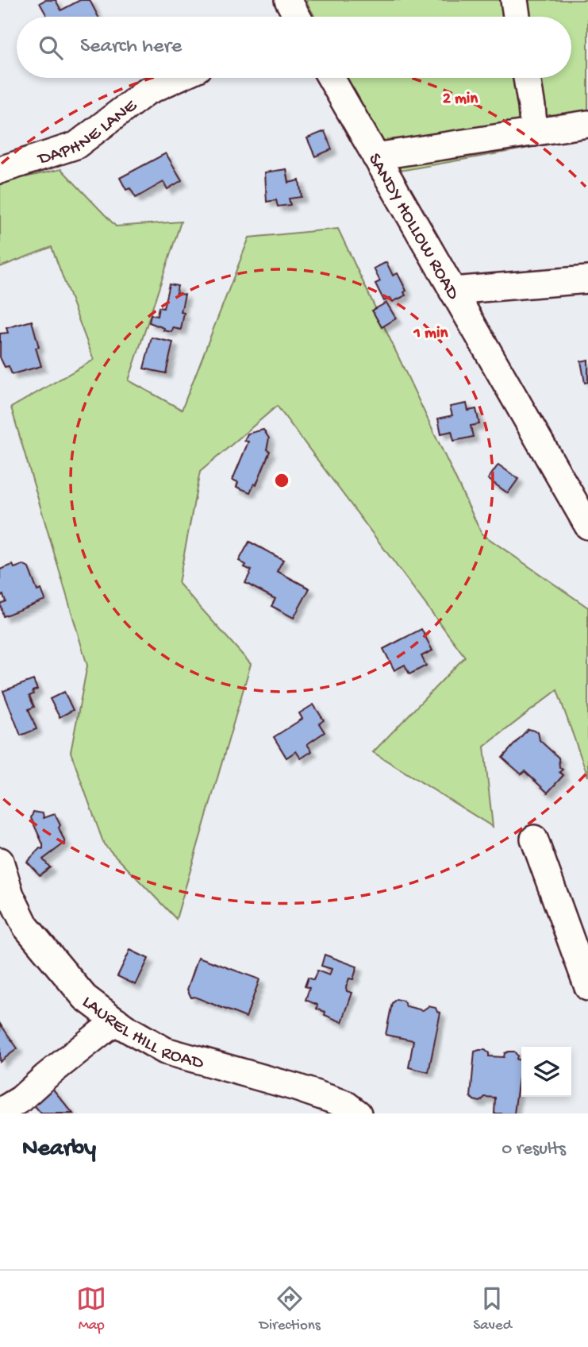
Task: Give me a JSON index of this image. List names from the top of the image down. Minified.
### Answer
{"streets":{"street":["DAPHNE LANE","SANDY HOLLOW ROAD","LAUREL HILL ROAD"]},"page":{"search":"Search here","heading":["Nearby","0 results"],"nav":["Map","Directions","Saved"]},"rings":["2 min","1 min"]}
